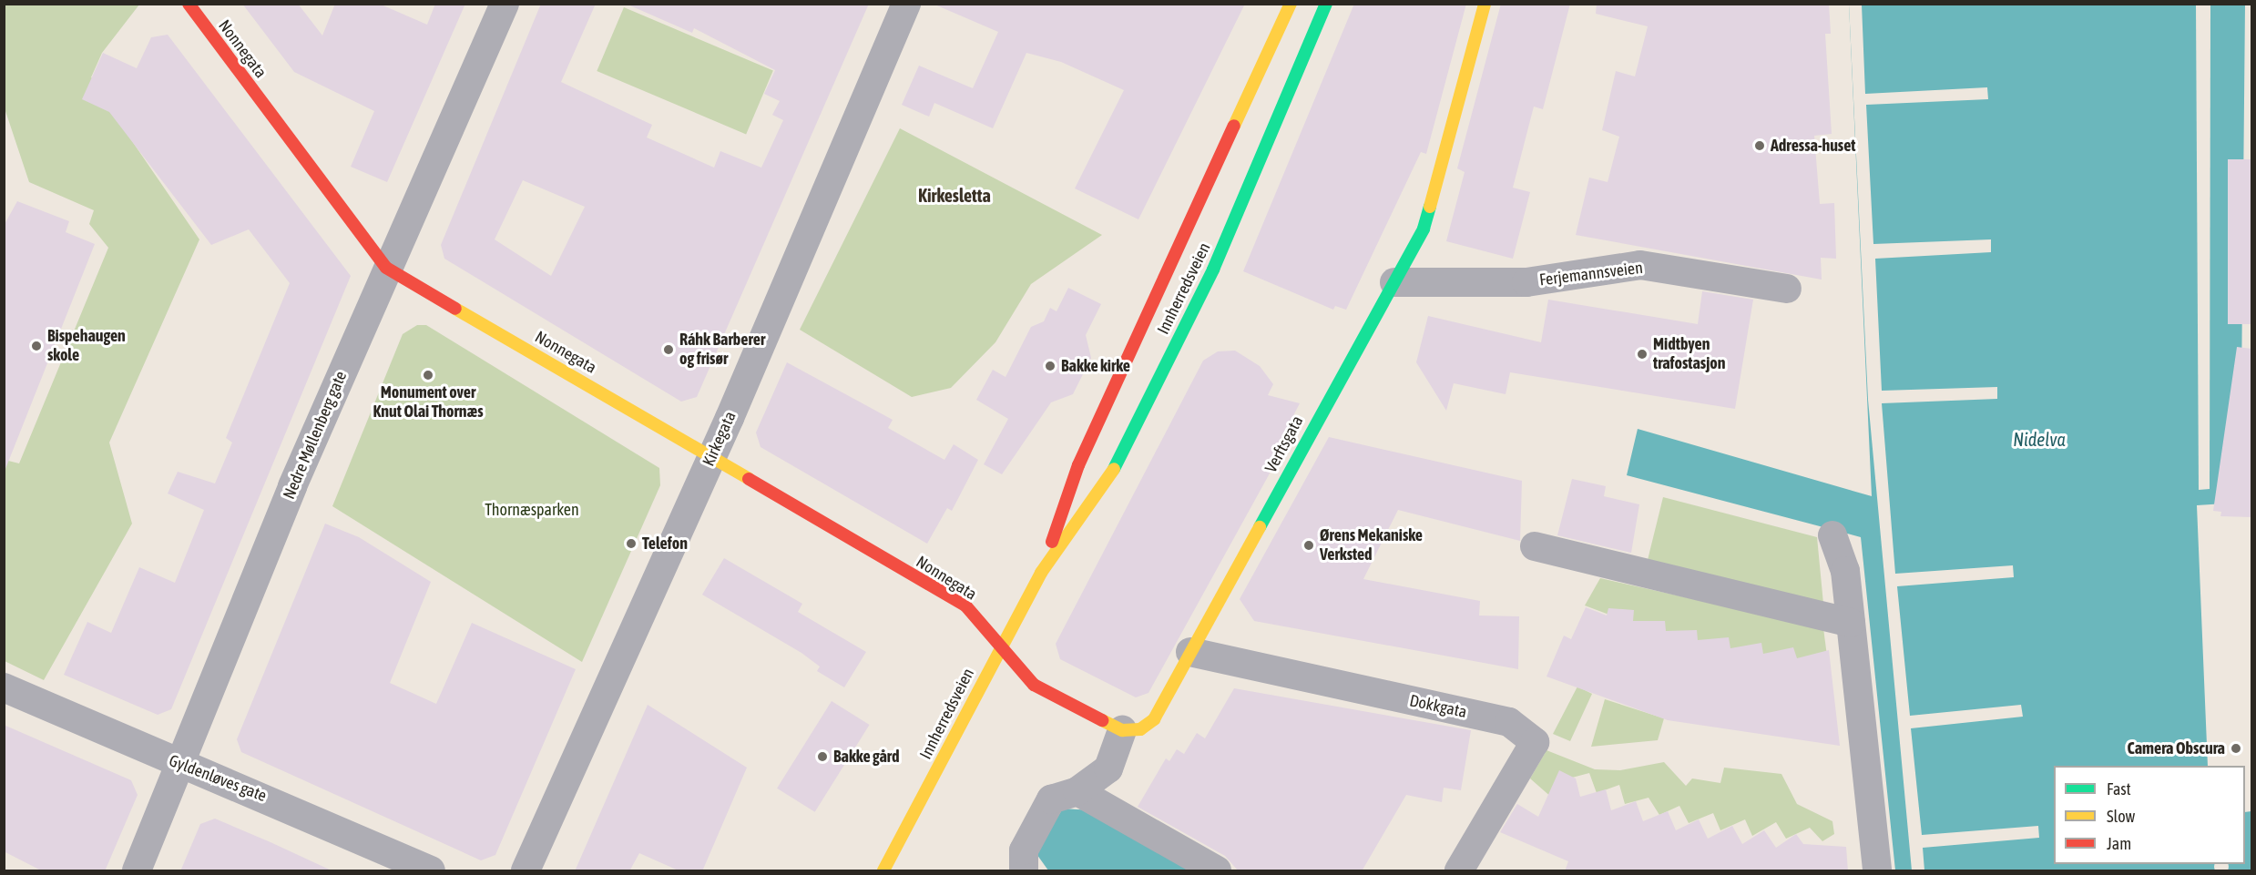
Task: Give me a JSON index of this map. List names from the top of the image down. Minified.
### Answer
{"streets":{"street":["Nonnegata","Ferjemannsveien","Innherredsveien","Nedre Møllenberg gate","Kirkegata","Verftsgata","Dokkgata","Gyldenløves gate"]},"crossings":[["Nonnegata","Innherredsveien"],["Nonnegata","Nedre Møllenberg gate"],["Nonnegata","Kirkegata"],["Ferjemannsveien","Verftsgata"],["Nedre Møllenberg gate","Gyldenløves gate"],["Verftsgata","Dokkgata"]],"districts":["Kirkesletta"],"water":["Nidelva"],"parks":["Thornæsparken"],"places":["Adressa-huset","Bispehaugen skole","Ráhk Barberer og frisør","Midtbyen trafostasjon","Bakke kirke","Monument over Knut Olai Thornæs","Telefon","Ørens Mekaniske Verksted","Camera Obscura","Bakke gård"],"legend":["Fast","Slow","Jam"]}
